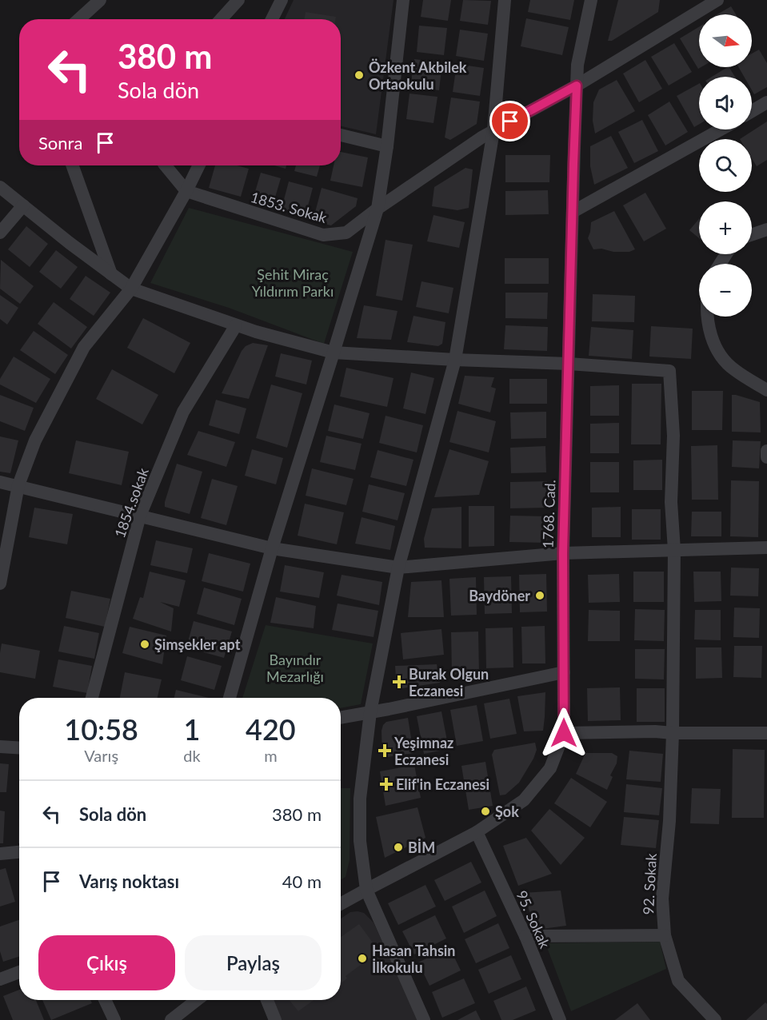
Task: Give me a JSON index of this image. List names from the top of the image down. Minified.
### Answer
{"streets":{"street":["1853. Sokak","1854.sokak","1768. Cad.","92. Sokak","95. Sokak"]},"crossings":[["1853. Sokak","1768. Cad."],["1768. Cad.","92. Sokak"],["1768. Cad.","95. Sokak"]],"parks":["Şehit Miraç Yıldırım Parkı","Bayındır Mezarlığı"],"places":{"other":["Özkent Akbilek Ortaokulu","Baydöner","Şimşekler apt","Şok","BİM","Hasan Tahsin İlkokulu"],"health":["Burak Olgun Eczanesi","Yeşimnaz Eczanesi","Elif'in Eczanesi"]},"north":"right","page":{"map_buttons":["+","−"],"turn":["380 m","Sola dön"],"then":"Sonra","eta":["10:58","Varış","1","dk","420","m"],"list":[{"name":"Sola dön","value":"380 m"},{"name":"Varış noktası","value":"40 m"}],"buttons":["Çıkış","Paylaş"]}}
